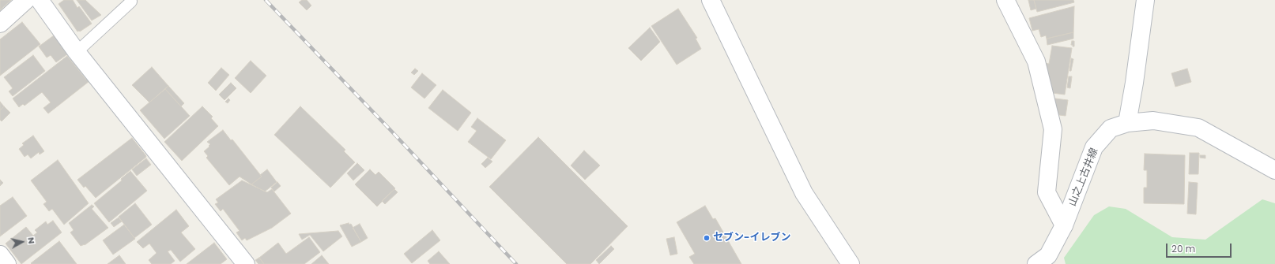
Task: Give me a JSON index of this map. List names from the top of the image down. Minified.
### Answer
{"streets":{"street":["山之上古井線"]},"places":["セブン-イレブン"],"scale_bar":"20 m","north":"right"}
